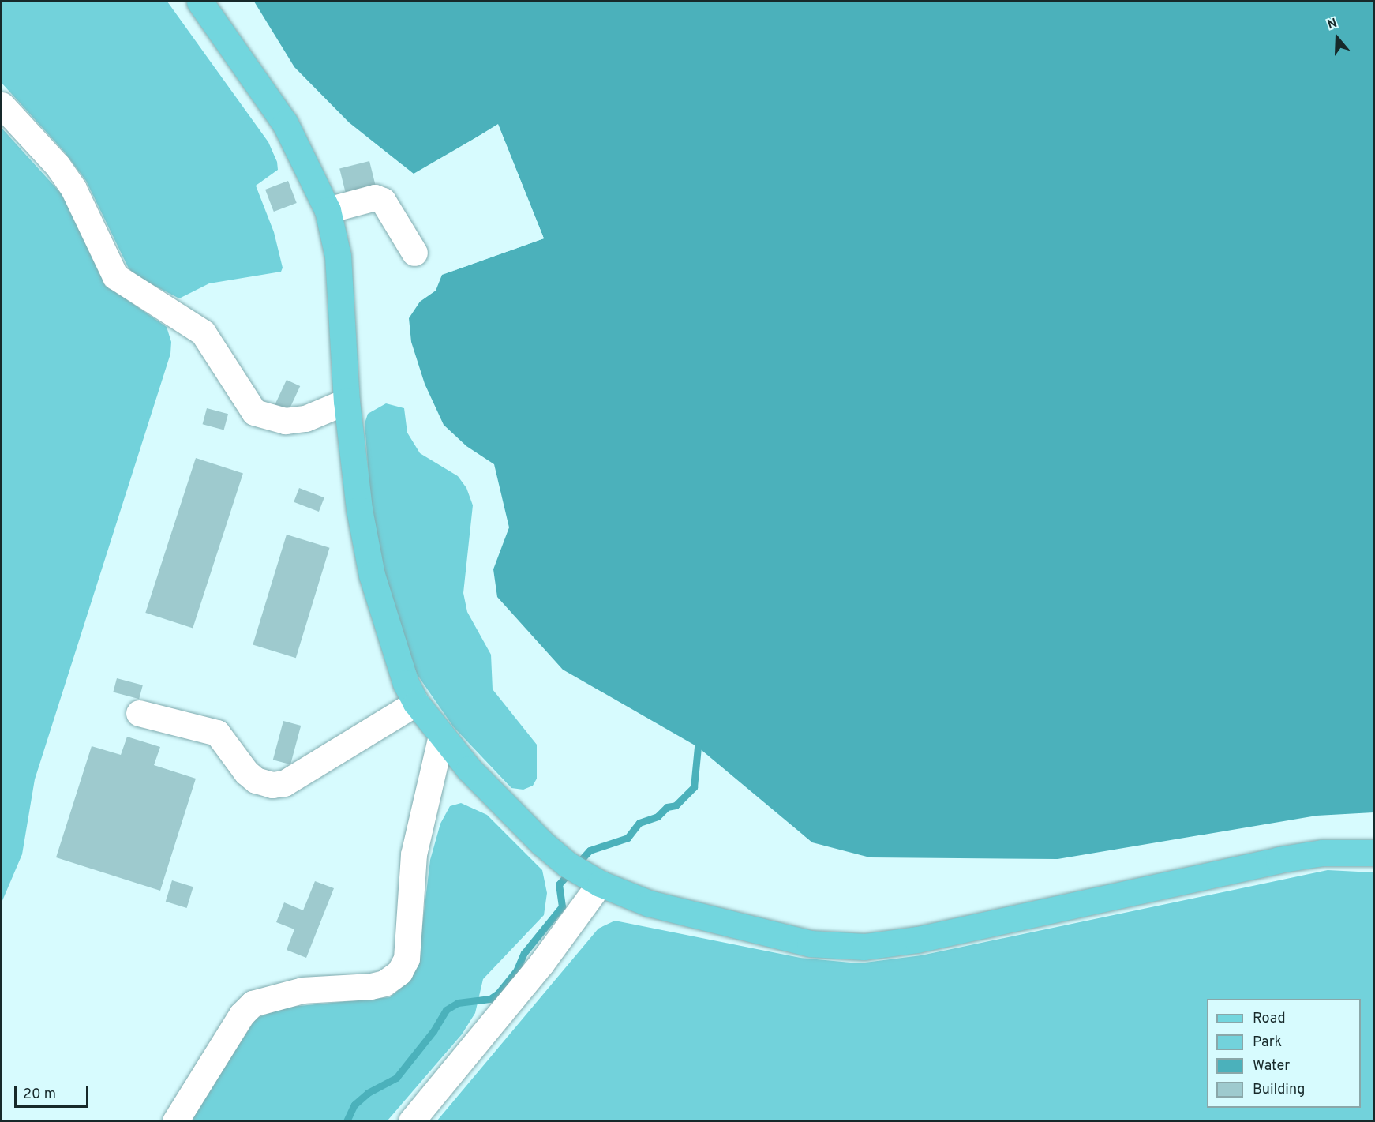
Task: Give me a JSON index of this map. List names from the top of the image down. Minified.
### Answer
{"legend":["Road","Park","Water","Building"],"scale_bar":"20 m","north":"top"}
